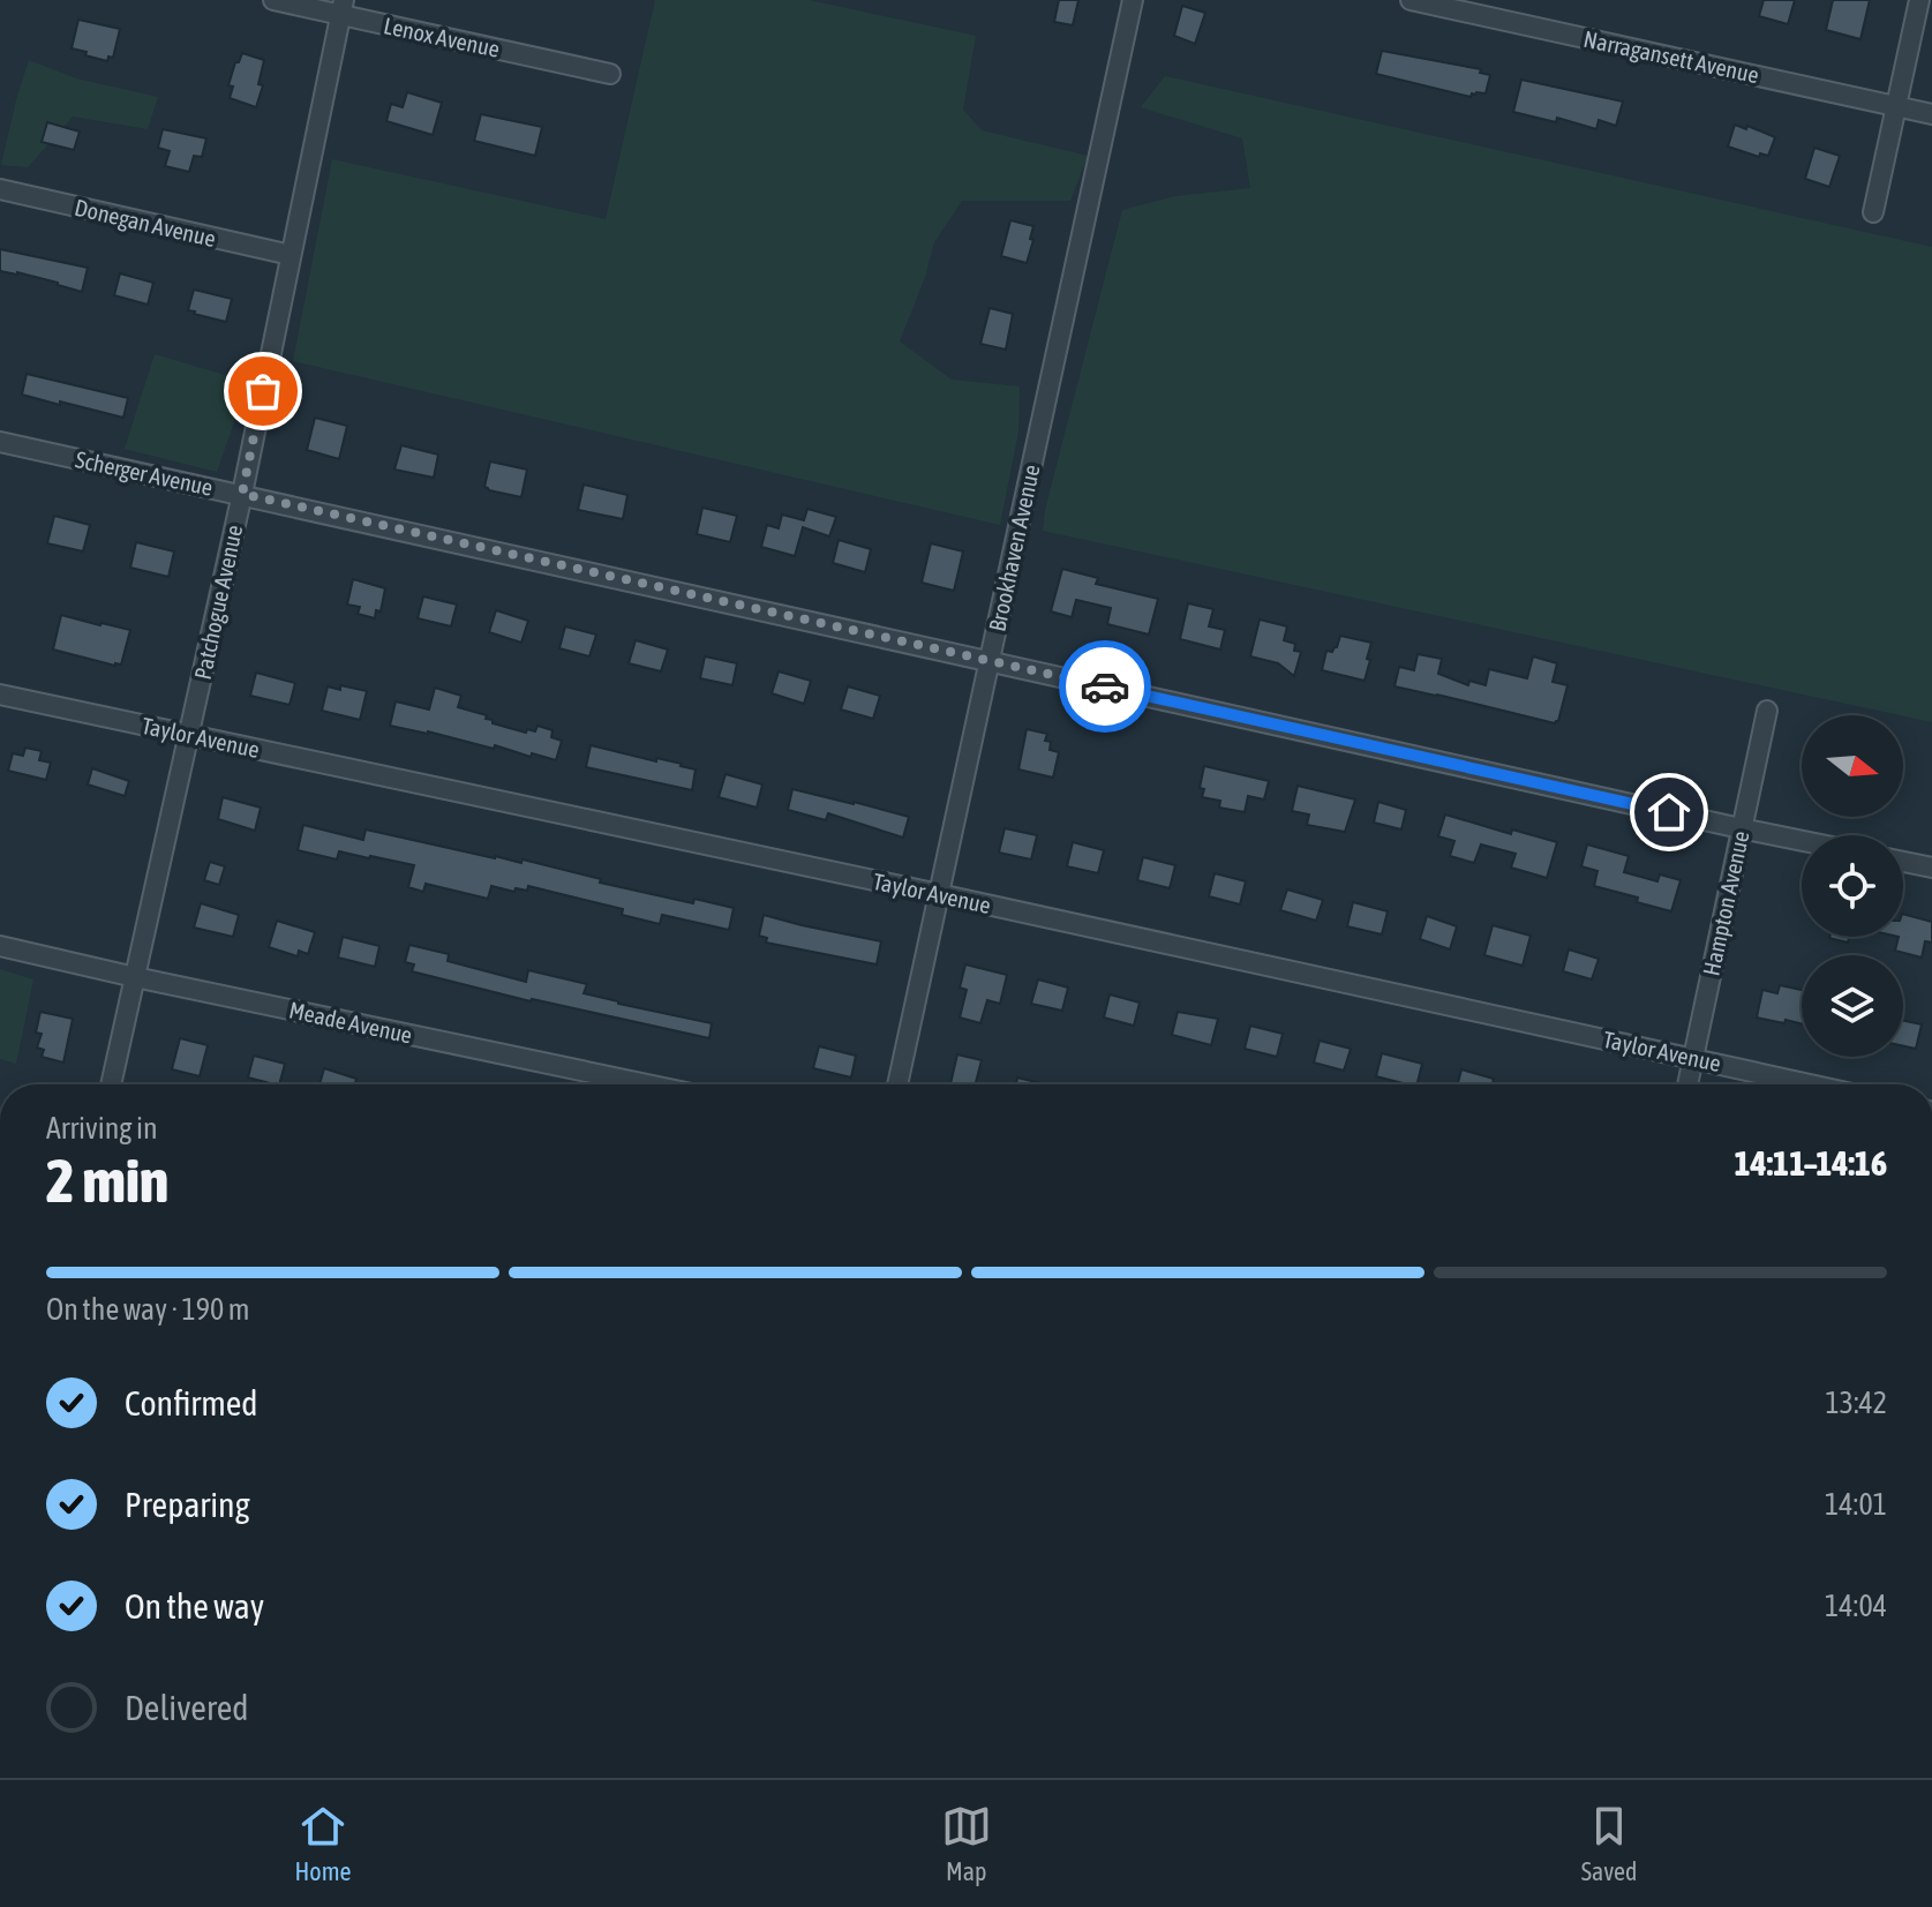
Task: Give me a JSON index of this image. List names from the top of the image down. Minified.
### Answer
{"streets":{"street":["Lenox Avenue","Narragansett Avenue","Donegan Avenue","Scherger Avenue","Brookhaven Avenue","Patchogue Avenue","Taylor Avenue","Hampton Avenue","Meade Avenue"]},"crossings":[["Lenox Avenue","Patchogue Avenue"],["Donegan Avenue","Patchogue Avenue"],["Scherger Avenue","Brookhaven Avenue"],["Scherger Avenue","Patchogue Avenue"],["Scherger Avenue","Hampton Avenue"],["Brookhaven Avenue","Taylor Avenue"],["Patchogue Avenue","Taylor Avenue"],["Patchogue Avenue","Meade Avenue"],["Taylor Avenue","Hampton Avenue"]],"north":"right","page":{"heading":["2 min","Arriving in","14:11–14:16"],"bar":"On the way · 190 m","list":[["Confirmed","13:42"],["Preparing","14:01"],["On the way","14:04"],"Delivered"],"tabs":["Home","Map","Saved"]}}
